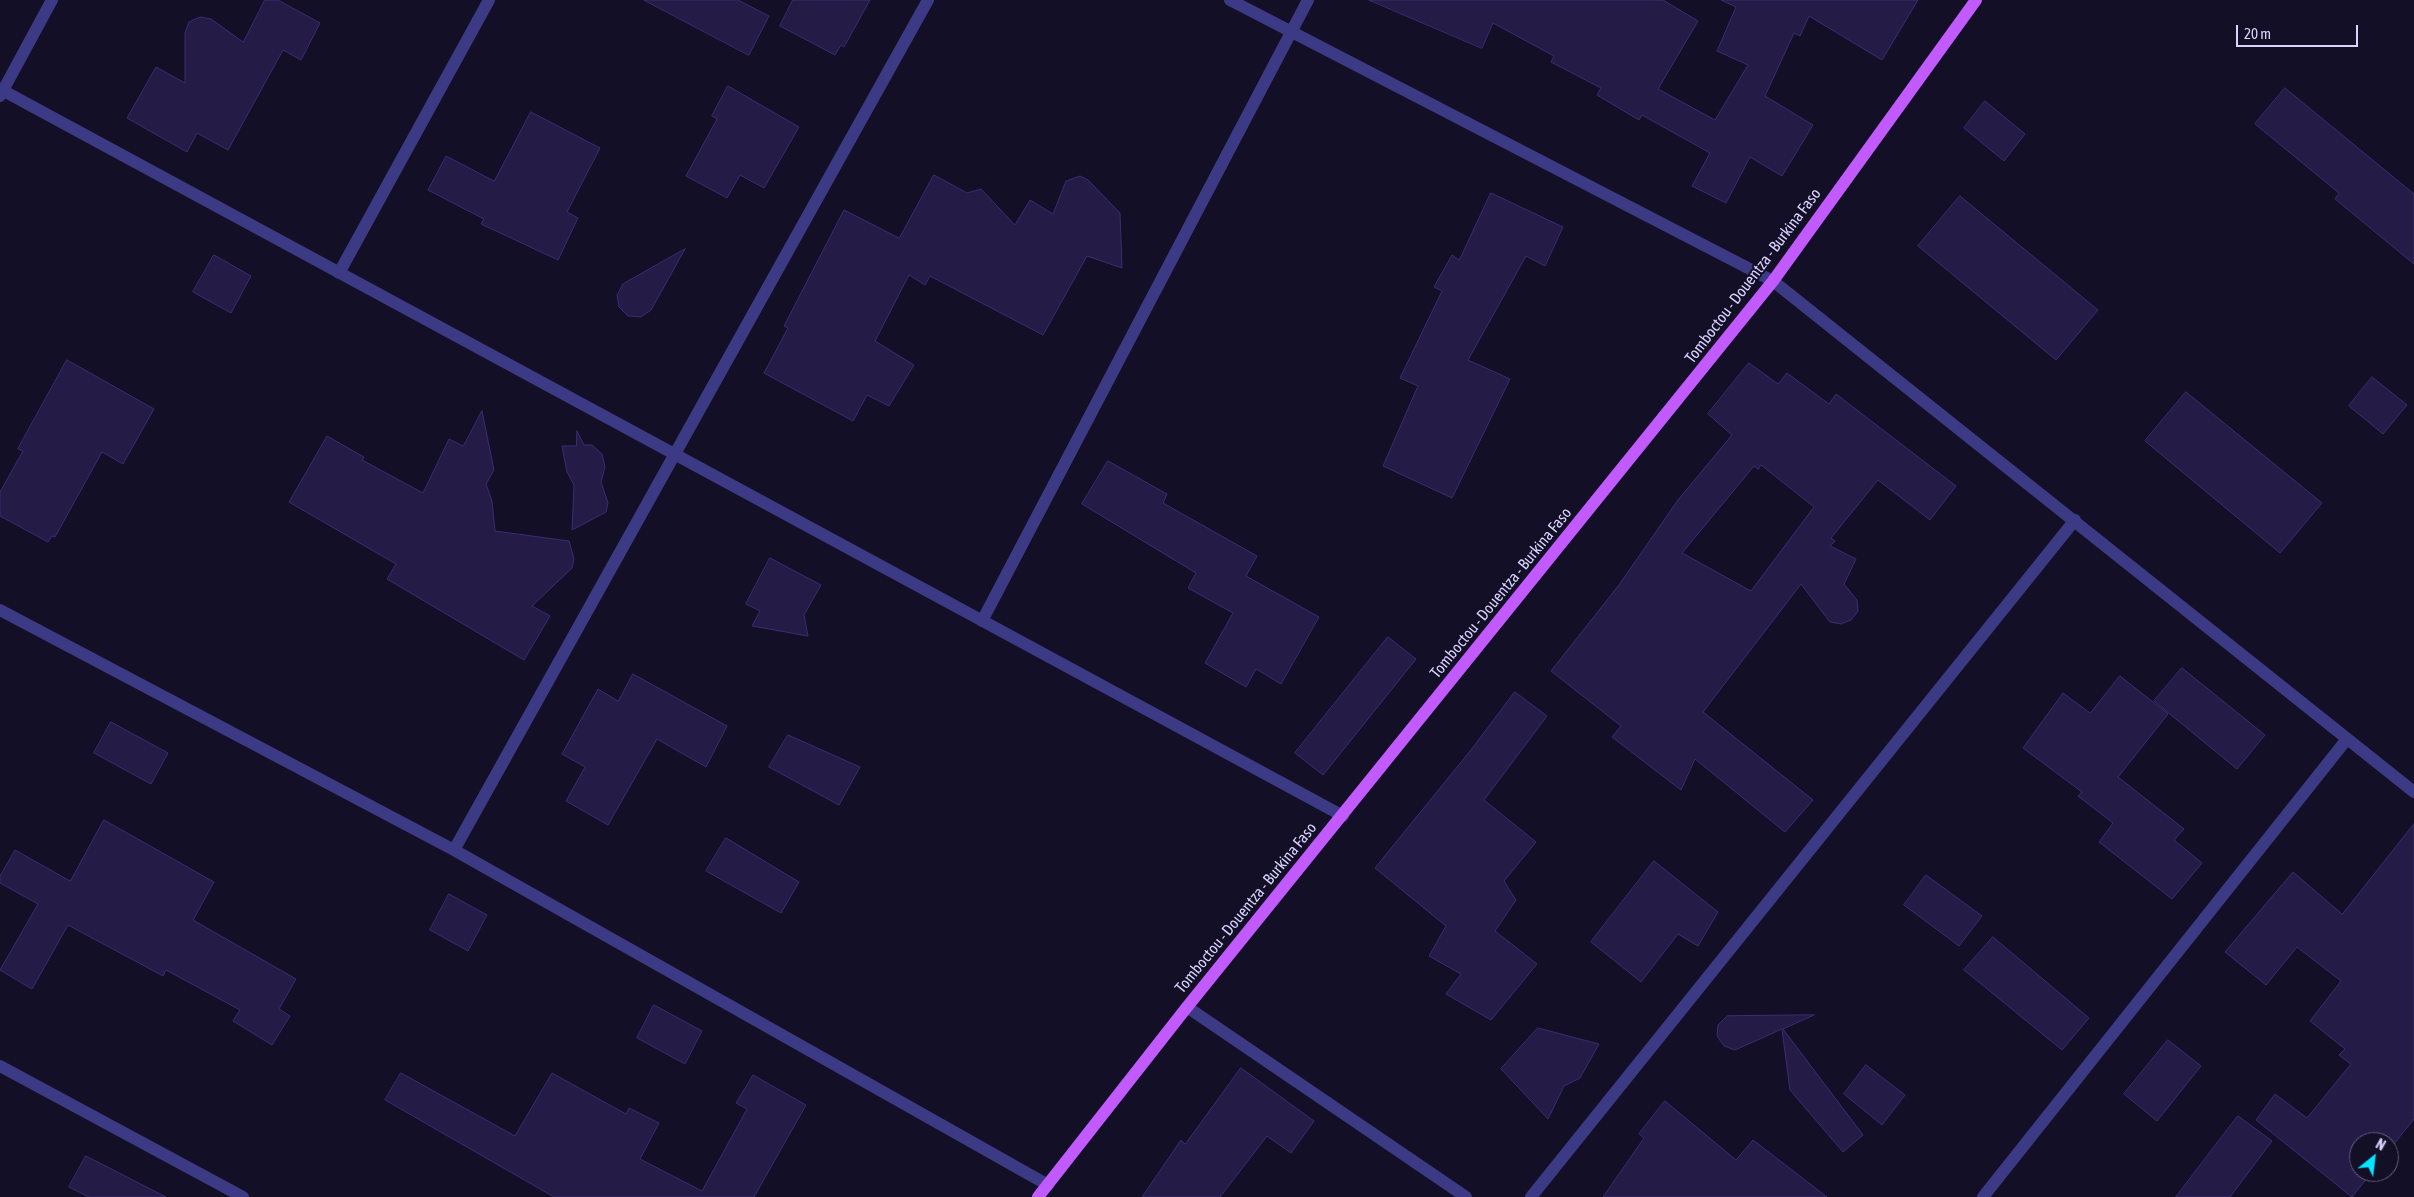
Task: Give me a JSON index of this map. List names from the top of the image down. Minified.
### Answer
{"streets":{"main road":["Tomboctou - Douentza - Burkina Faso"]},"scale_bar":"20 m","north":"top right"}
